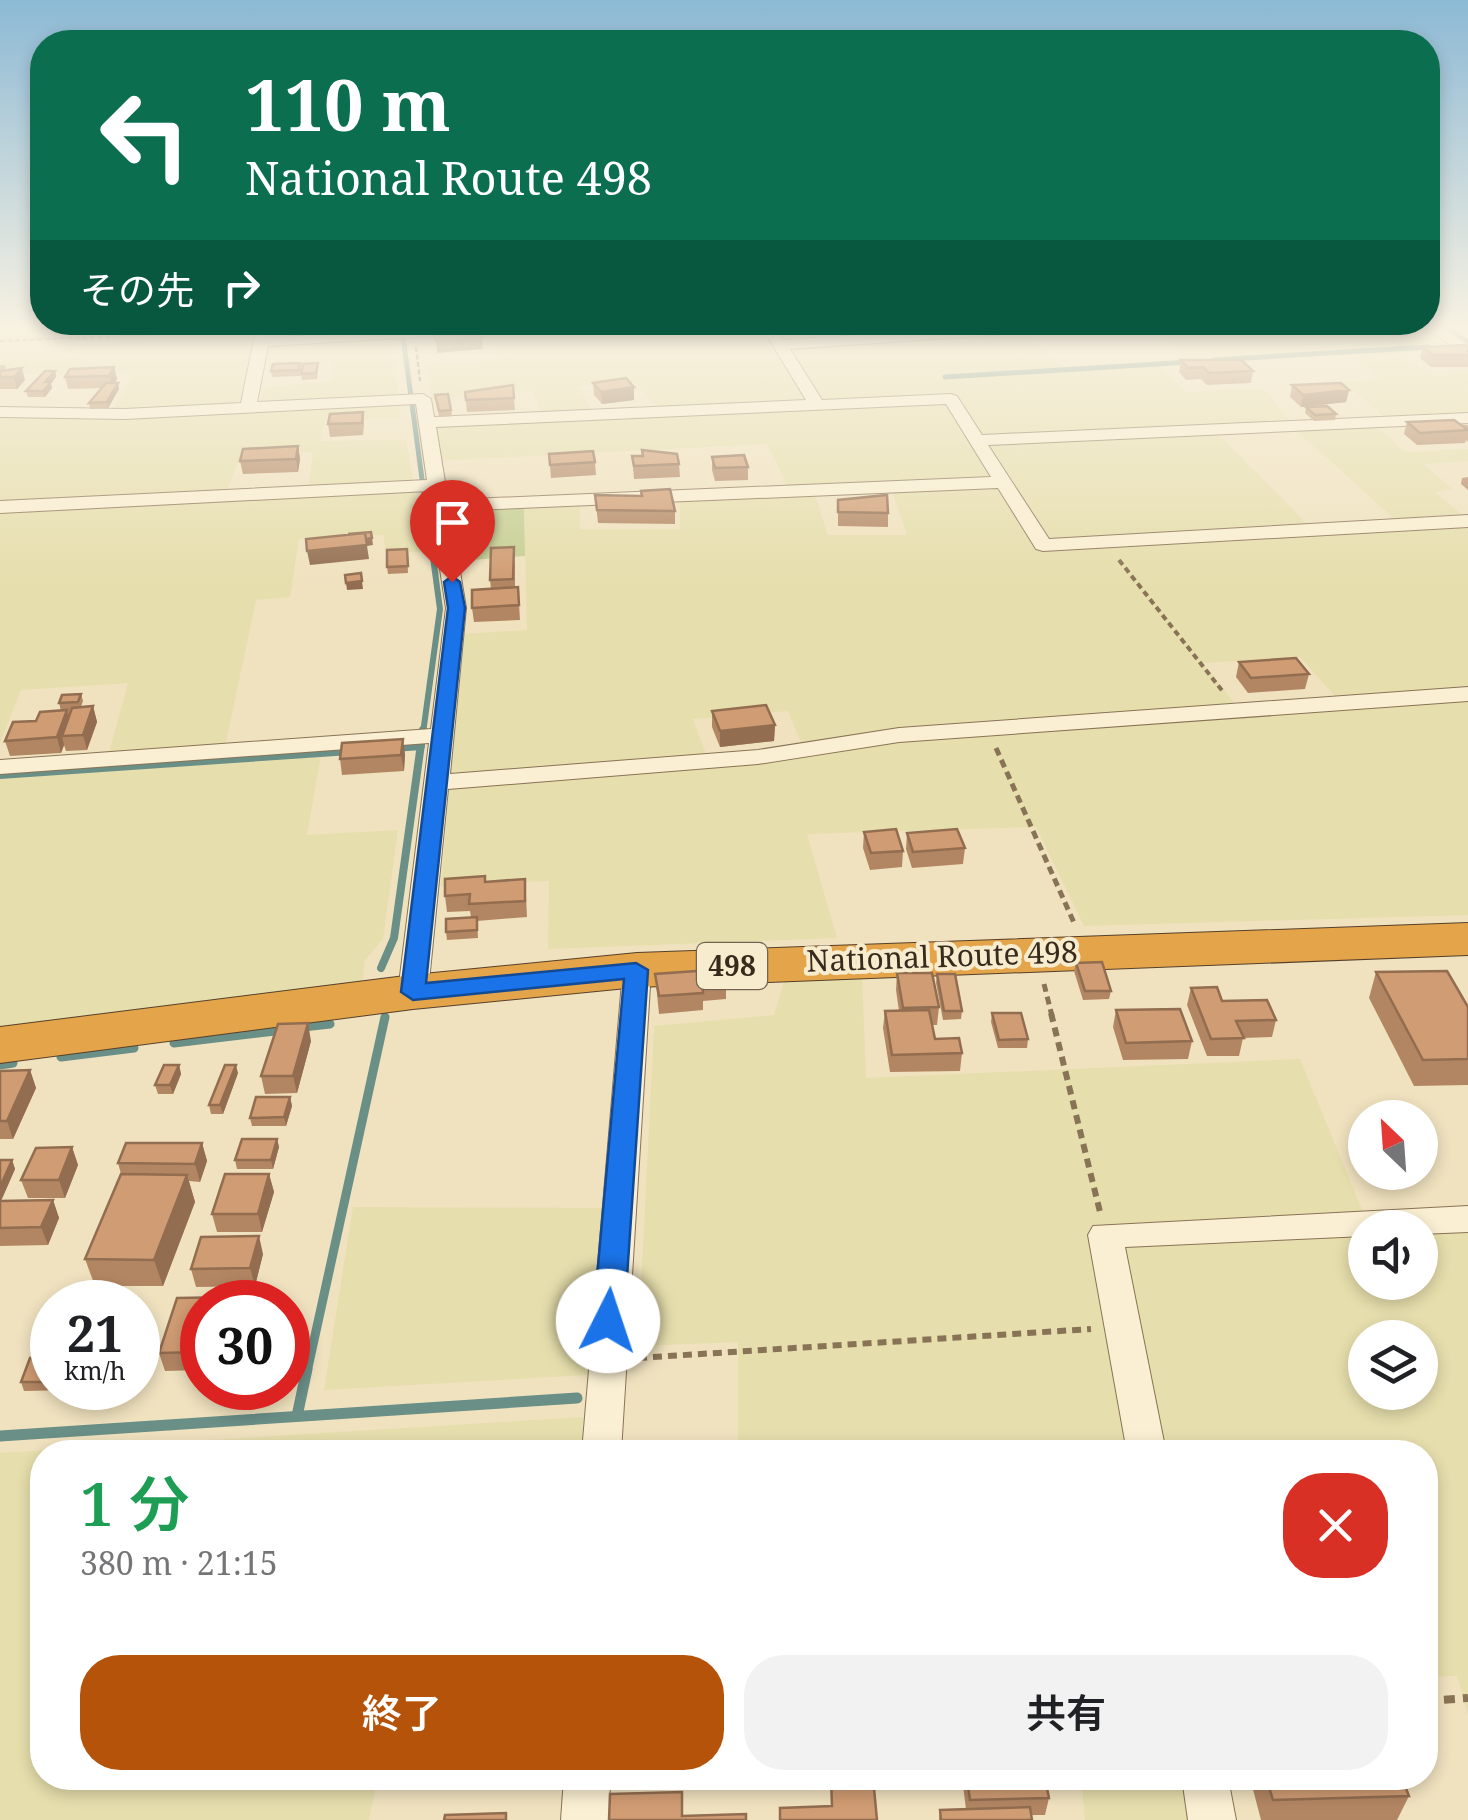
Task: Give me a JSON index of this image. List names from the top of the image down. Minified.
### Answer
{"streets":{"highway":["National Route 498","498"]},"north":"top left","page":{"turn":["110 m","National Route 498"],"then":"その先","speed":"21 km/h","limit":"30","heading":["1 分","380 m · 21:15"],"buttons":["終了","共有"]}}
